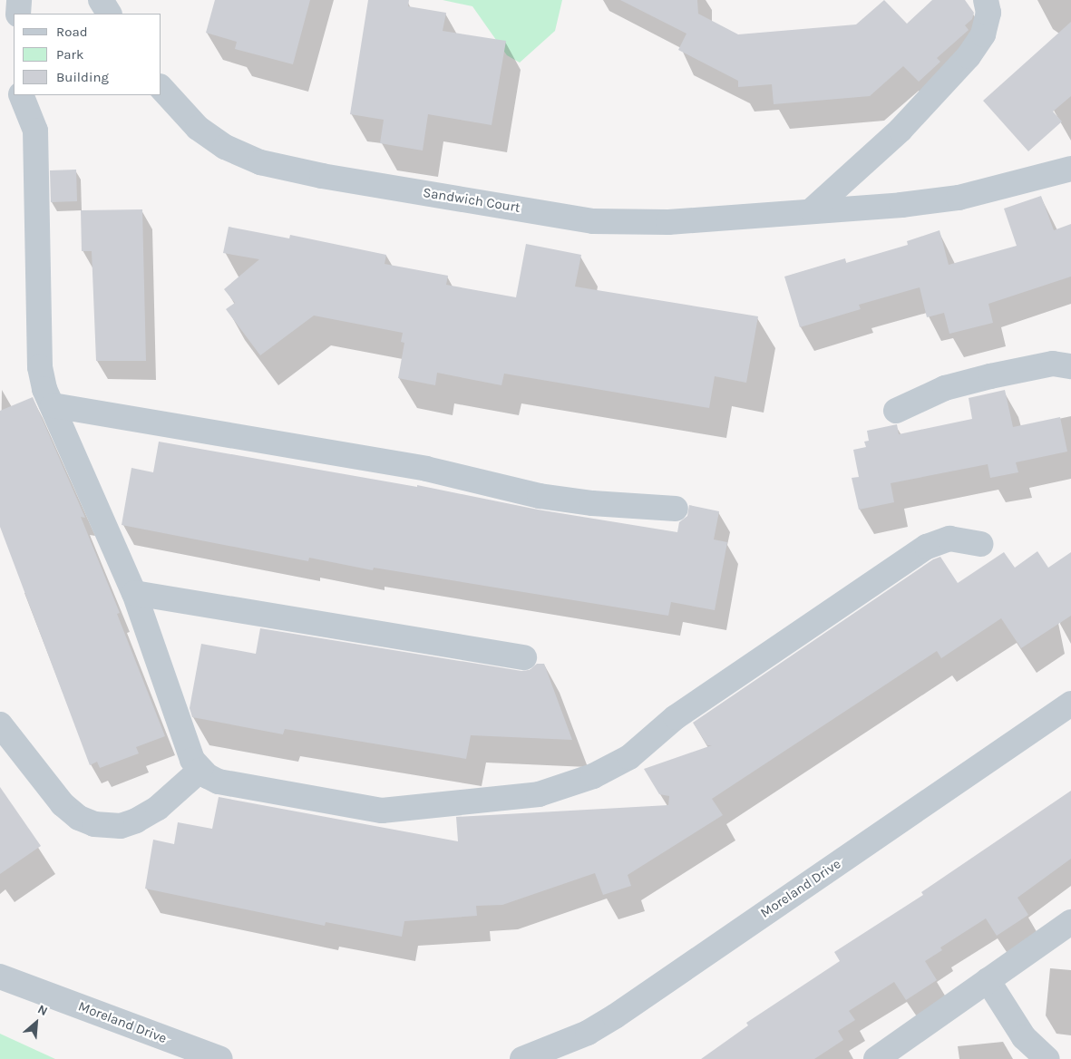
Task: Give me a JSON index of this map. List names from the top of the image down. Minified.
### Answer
{"streets":{"street":["Sandwich Court","Moreland Drive"]},"legend":["Road","Park","Building"],"north":"top right"}
